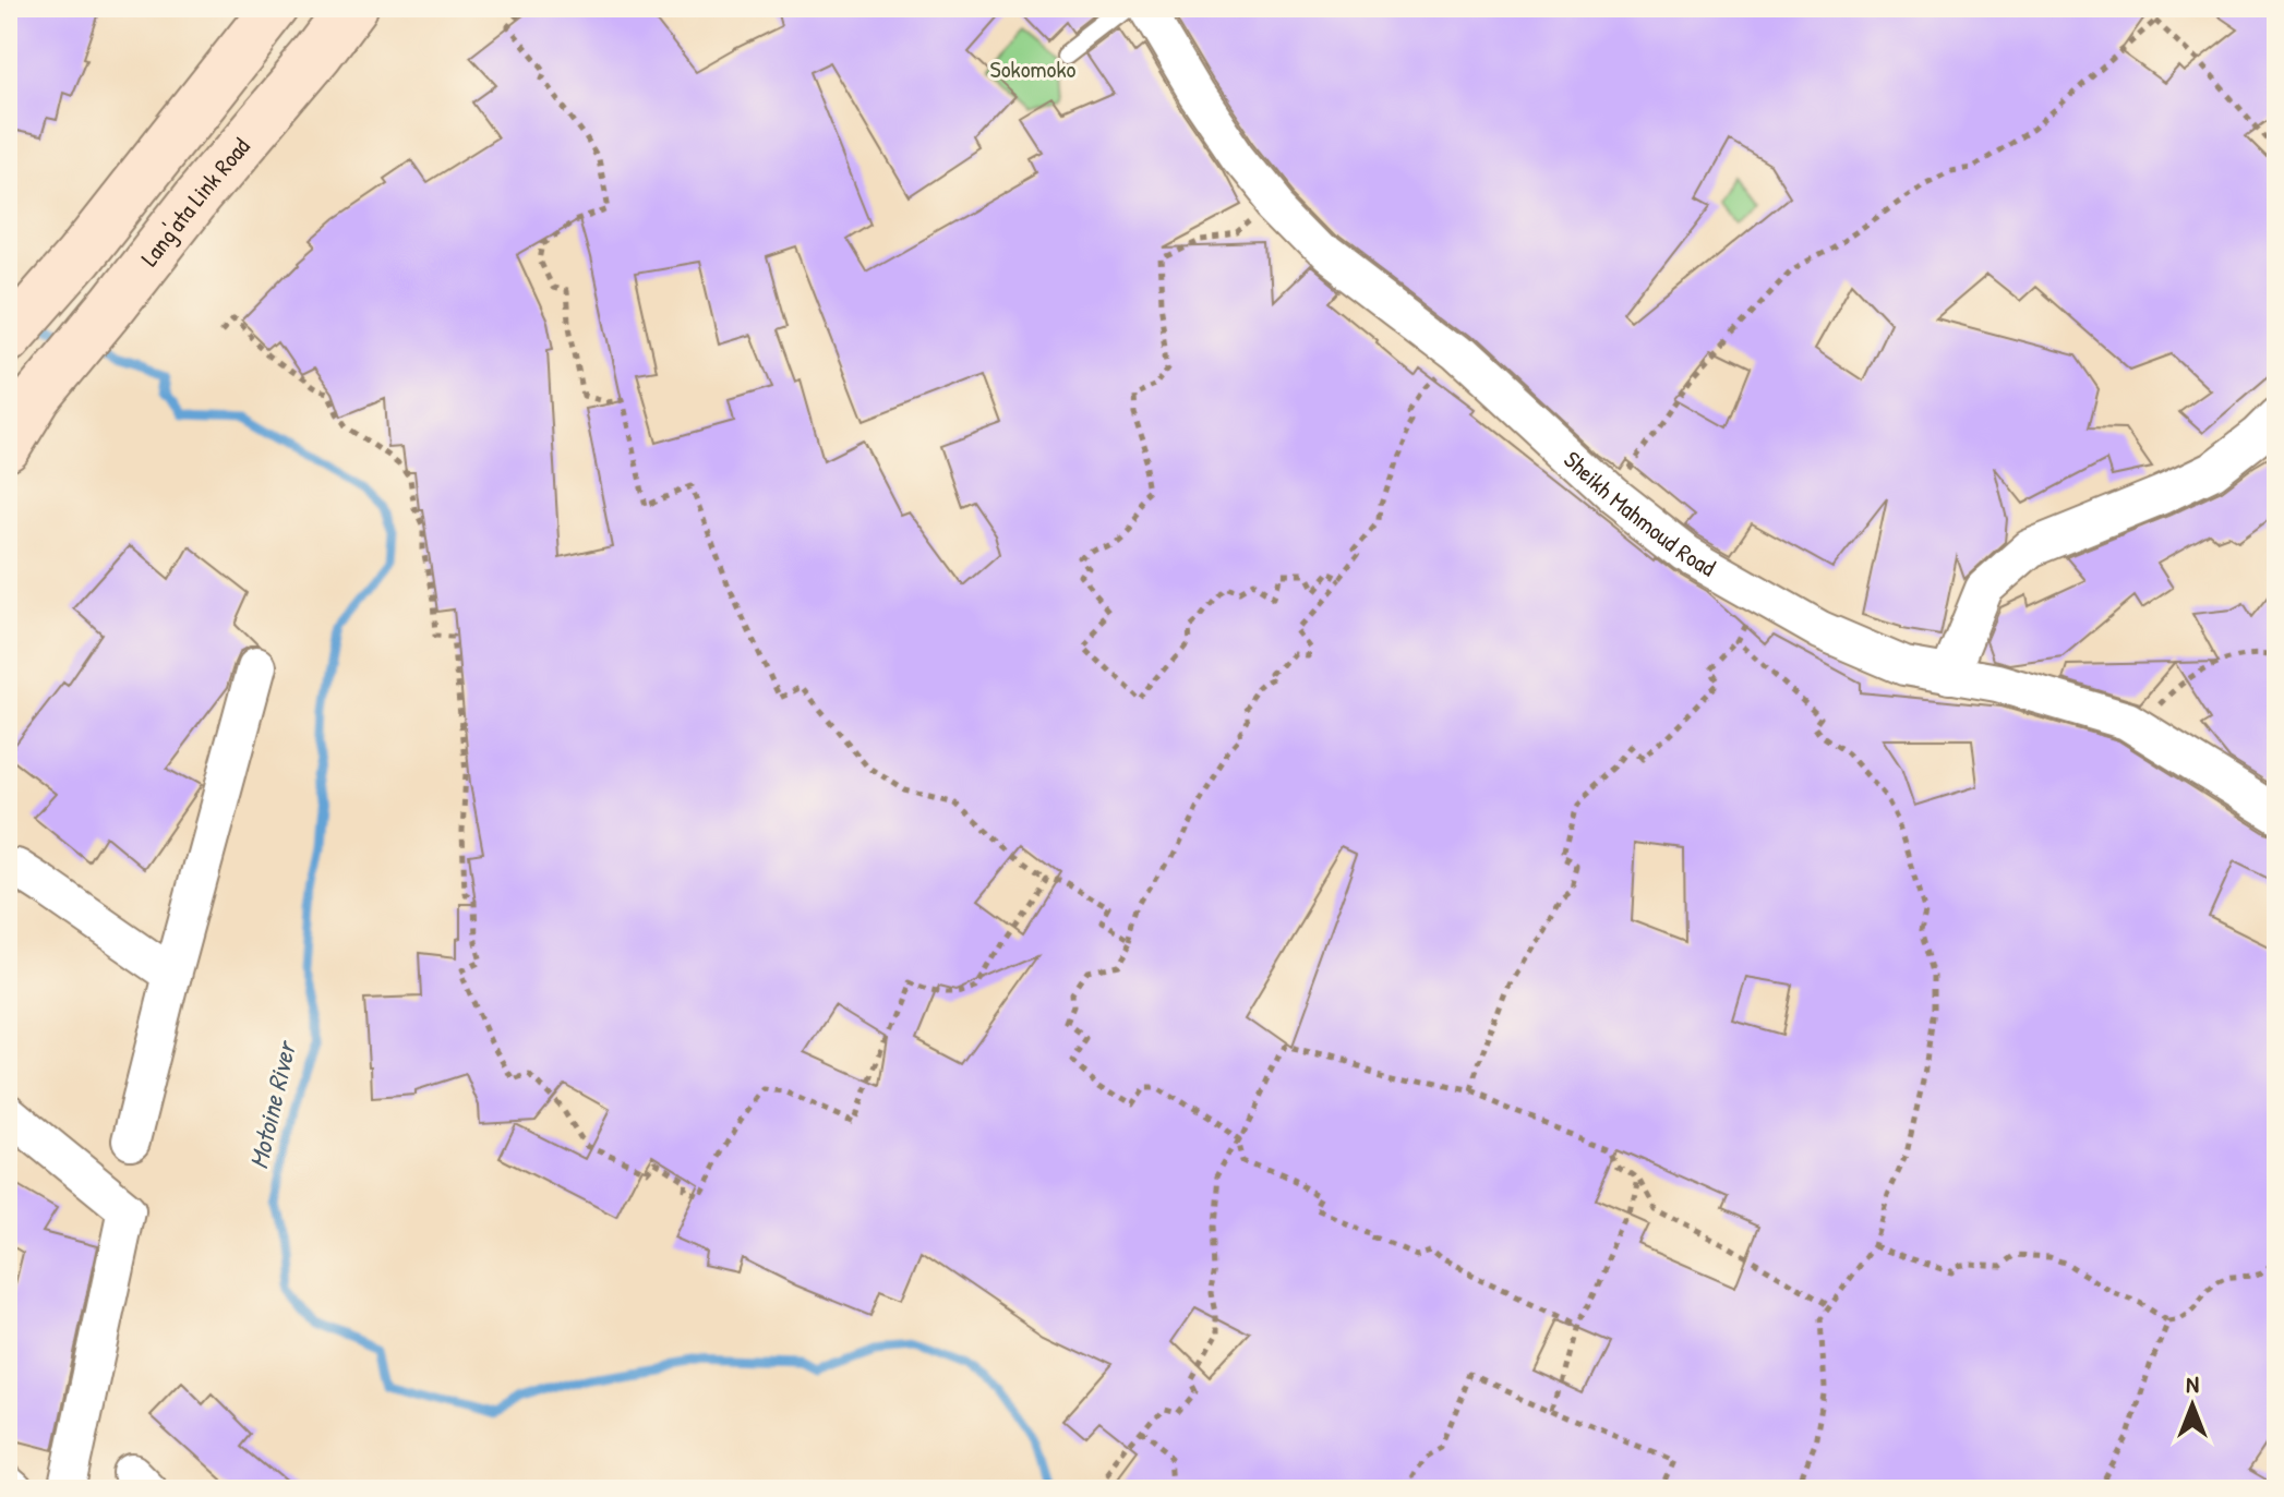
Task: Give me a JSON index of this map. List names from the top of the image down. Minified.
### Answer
{"streets":{"main road":["Lang'ata Link Road"],"street":["Sheikh Mahmoud Road"]},"water":["Motoine River"],"parks":["Sokomoko"],"north":"top"}
